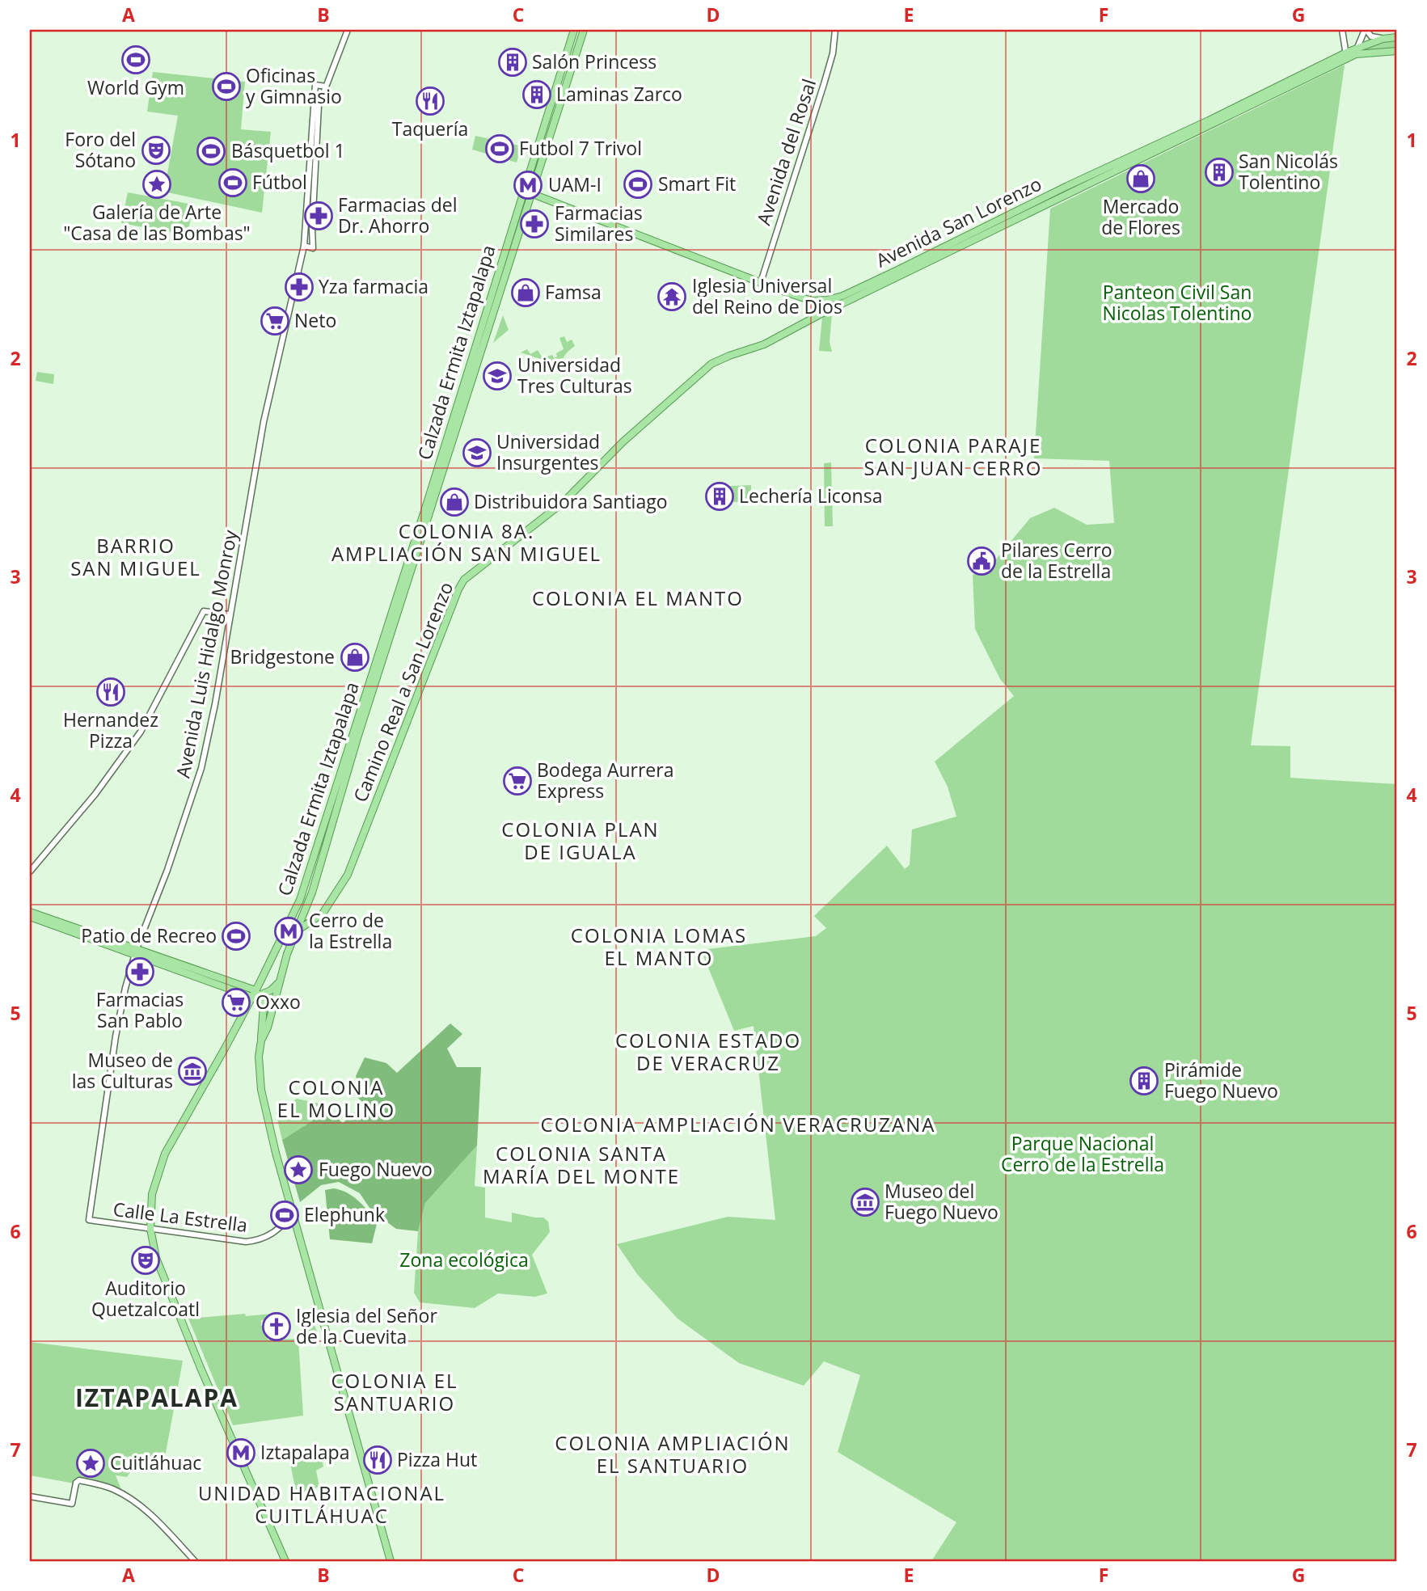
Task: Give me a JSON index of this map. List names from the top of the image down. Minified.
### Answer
{"streets":{"main road":["Avenida San Lorenzo","Calzada Ermita Iztapalapa","Camino Real a San Lorenzo"],"street":["Avenida del Rosal","Avenida Luis Hidalgo Monroy","Calle La Estrella"]},"crossings":[["Avenida del Rosal","Avenida San Lorenzo"],["Avenida San Lorenzo","Calzada Ermita Iztapalapa"],["Avenida San Lorenzo","Camino Real a San Lorenzo"],["Calzada Ermita Iztapalapa","Camino Real a San Lorenzo"],["Calzada Ermita Iztapalapa","Calle La Estrella"],["Avenida Luis Hidalgo Monroy","Calle La Estrella"]],"districts":["COLONIA PARAJE SAN JUAN CERRO","COLONIA 8A. AMPLIACIÓN SAN MIGUEL","BARRIO SAN MIGUEL","COLONIA EL MANTO","COLONIA PLAN DE IGUALA","COLONIA LOMAS EL MANTO","COLONIA ESTADO DE VERACRUZ","COLONIA EL MOLINO","COLONIA AMPLIACIÓN VERACRUZANA","COLONIA SANTA MARÍA DEL MONTE","COLONIA EL SANTUARIO","IZTAPALAPA","COLONIA AMPLIACIÓN EL SANTUARIO","UNIDAD HABITACIONAL CUITLÁHUAC"],"parks":["Panteon Civil San Nicolas Tolentino","Parque Nacional Cerro de la Estrella","Zona ecológica"],"places":{"sports":["World Gym","Oficinas y Gimnasio","Futbol 7 Trivol","Básquetbol 1","Fútbol","Smart Fit","Patio de Recreo","Elephunk"],"building":["Salón Princess","Laminas Zarco","San Nicolás Tolentino","Lechería Liconsa","Pirámide Fuego Nuevo"],"restaurant":["Taquería","Hernandez Pizza","Pizza Hut"],"theatre":["Foro del Sótano","Auditorio Quetzalcoatl"],"shop":["Mercado de Flores","Famsa","Distribuidora Santiago","Bridgestone"],"place":["Galería de Arte \"Casa de las Bombas\"","Fuego Nuevo","Cuitláhuac"],"metro station":["UAM-I","Cerro de la Estrella","Iztapalapa"],"pharmacy":["Farmacias del Dr. Ahorro","Farmacias Similares","Yza farmacia","Farmacias San Pablo"],"temple":["Iglesia Universal del Reino de Dios"],"supermarket":["Neto","Bodega Aurrera Express","Oxxo"],"school or university":["Universidad Tres Culturas","Universidad Insurgentes"],"public building":["Pilares Cerro de la Estrella"],"museum":["Museo de las Culturas","Museo del Fuego Nuevo"],"church":["Iglesia del Señor de la Cuevita"]},"grid":{"columns":["A","B","C","D","E","F","G"],"rows":["1","2","3","4","5","6","7"]}}
